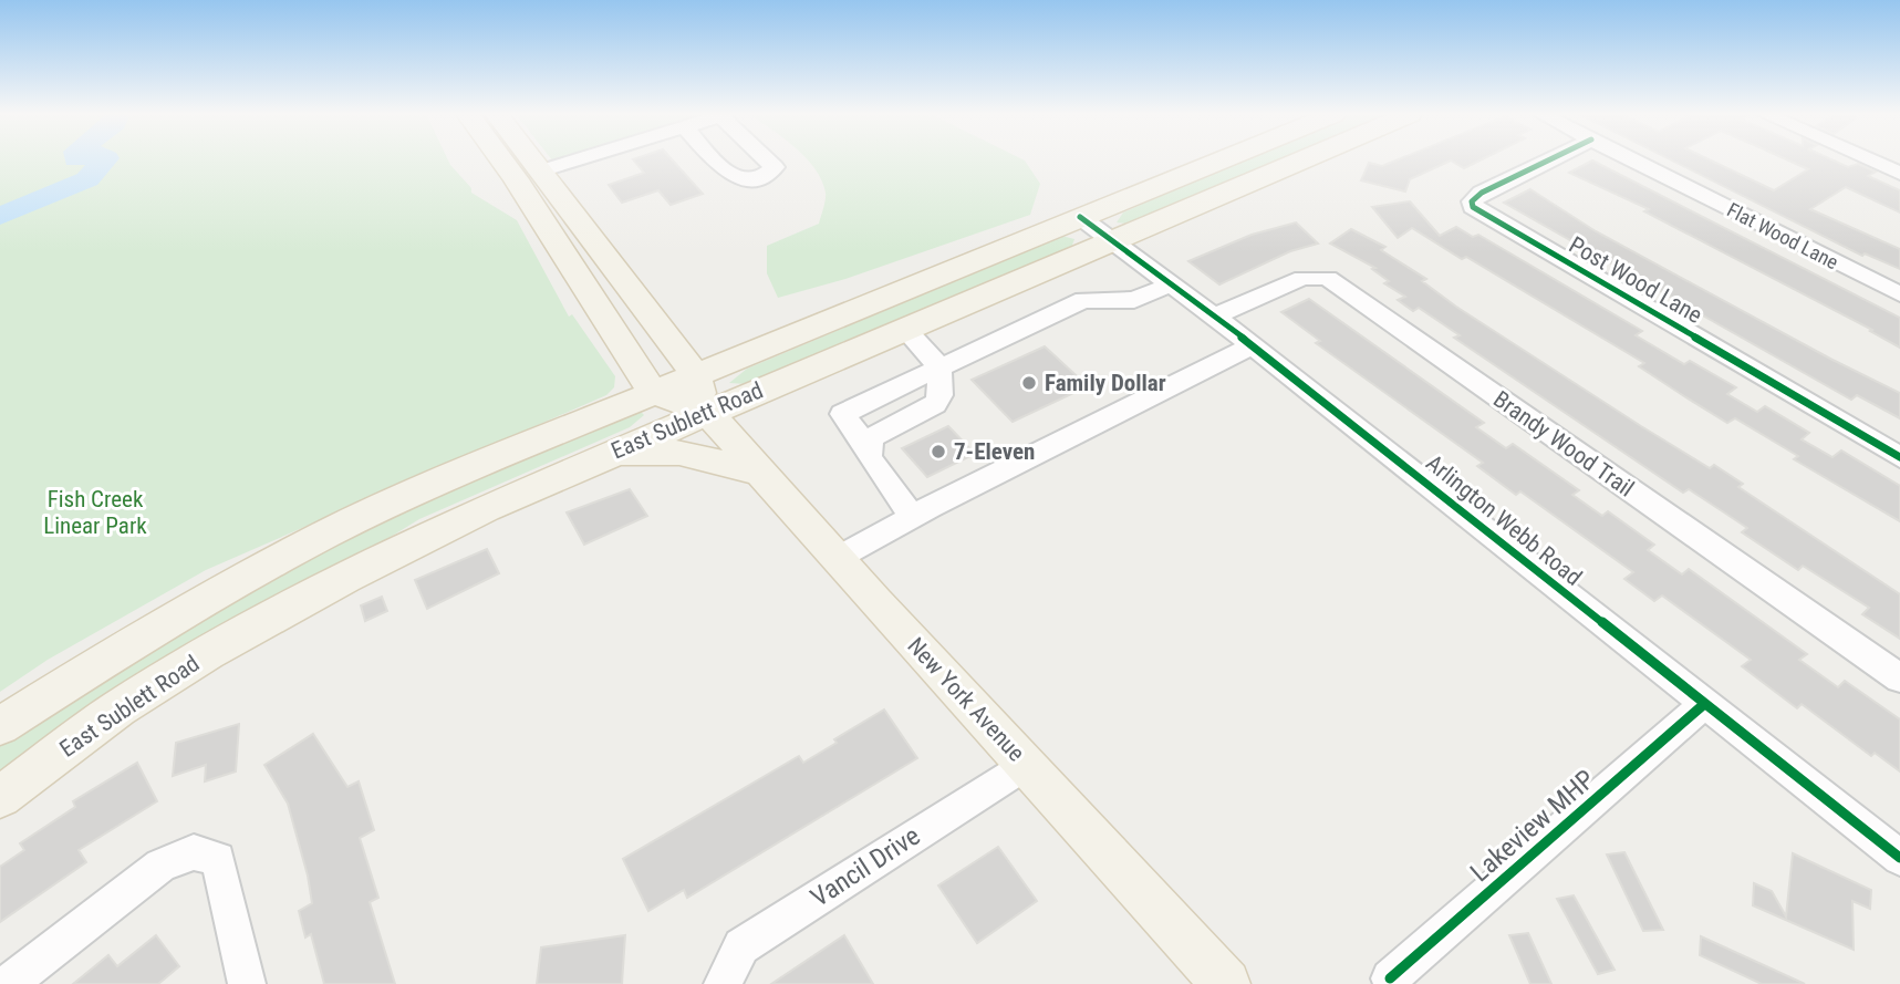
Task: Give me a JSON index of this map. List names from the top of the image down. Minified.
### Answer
{"streets":{"main road":["East Sublett Road","New York Avenue"],"street":["Flat Wood Lane","Post Wood Lane","Brandy Wood Trail","Arlington Webb Road","Lakeview MHP","Vancil Drive"]},"crossings":[["East Sublett Road","Arlington Webb Road"],["East Sublett Road","New York Avenue"],["Brandy Wood Trail","Arlington Webb Road"],["Arlington Webb Road","Lakeview MHP"],["New York Avenue","Vancil Drive"]],"parks":["Fish Creek Linear Park"],"places":["Family Dollar","7-Eleven"]}
